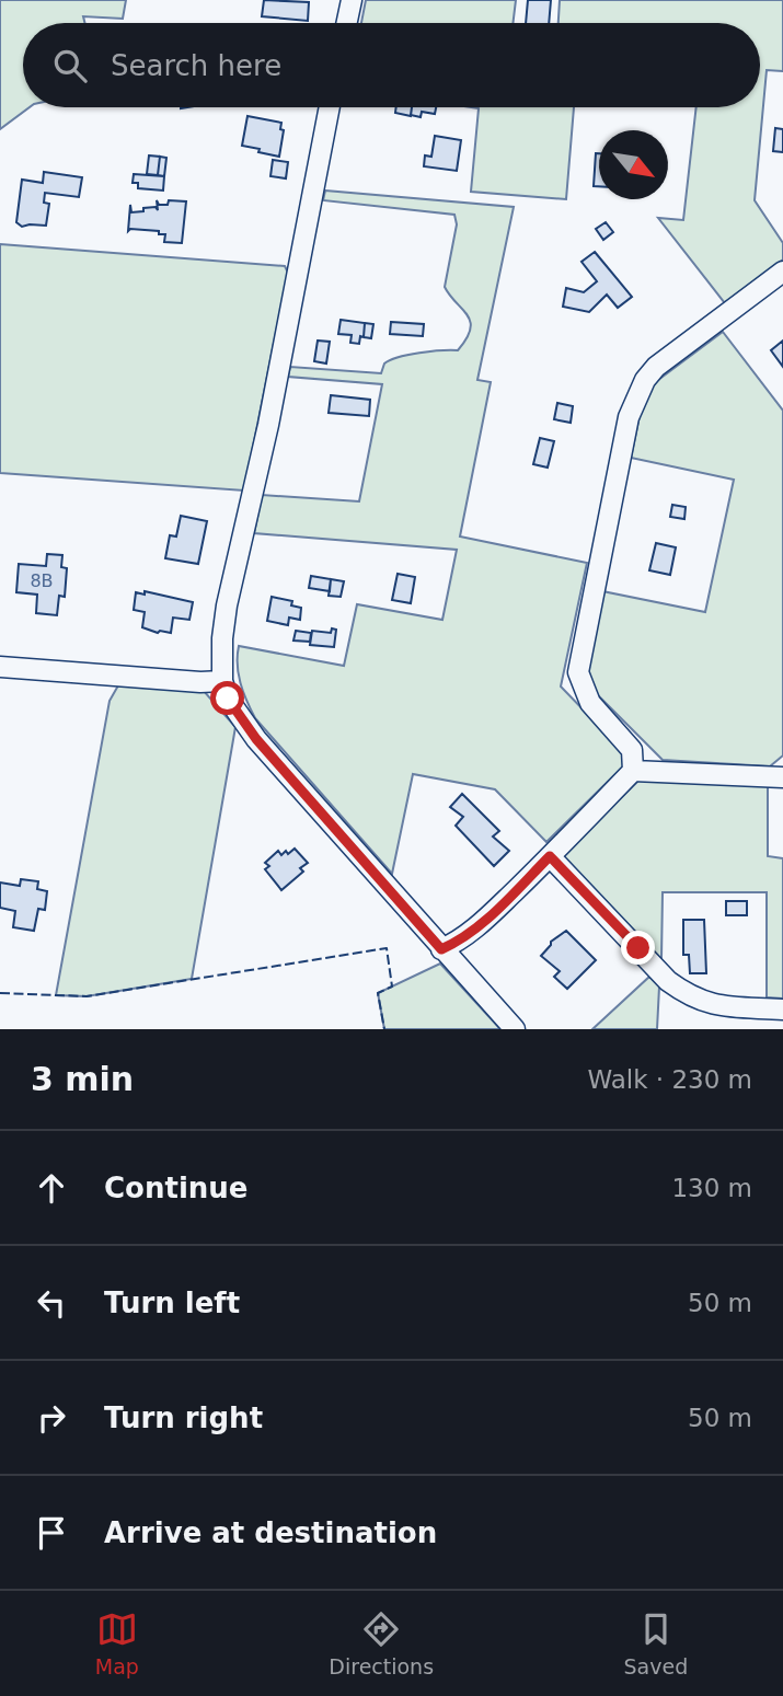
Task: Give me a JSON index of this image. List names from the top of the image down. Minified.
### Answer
{"house_numbers":["8B"],"north":"bottom right","page":{"search":"Search here","heading":["3 min","Walk · 230 m"],"list":[["Continue","130 m"],["Turn left","50 m"],["Turn right","50 m"],"Arrive at destination"],"nav":["Map","Directions","Saved"]}}
